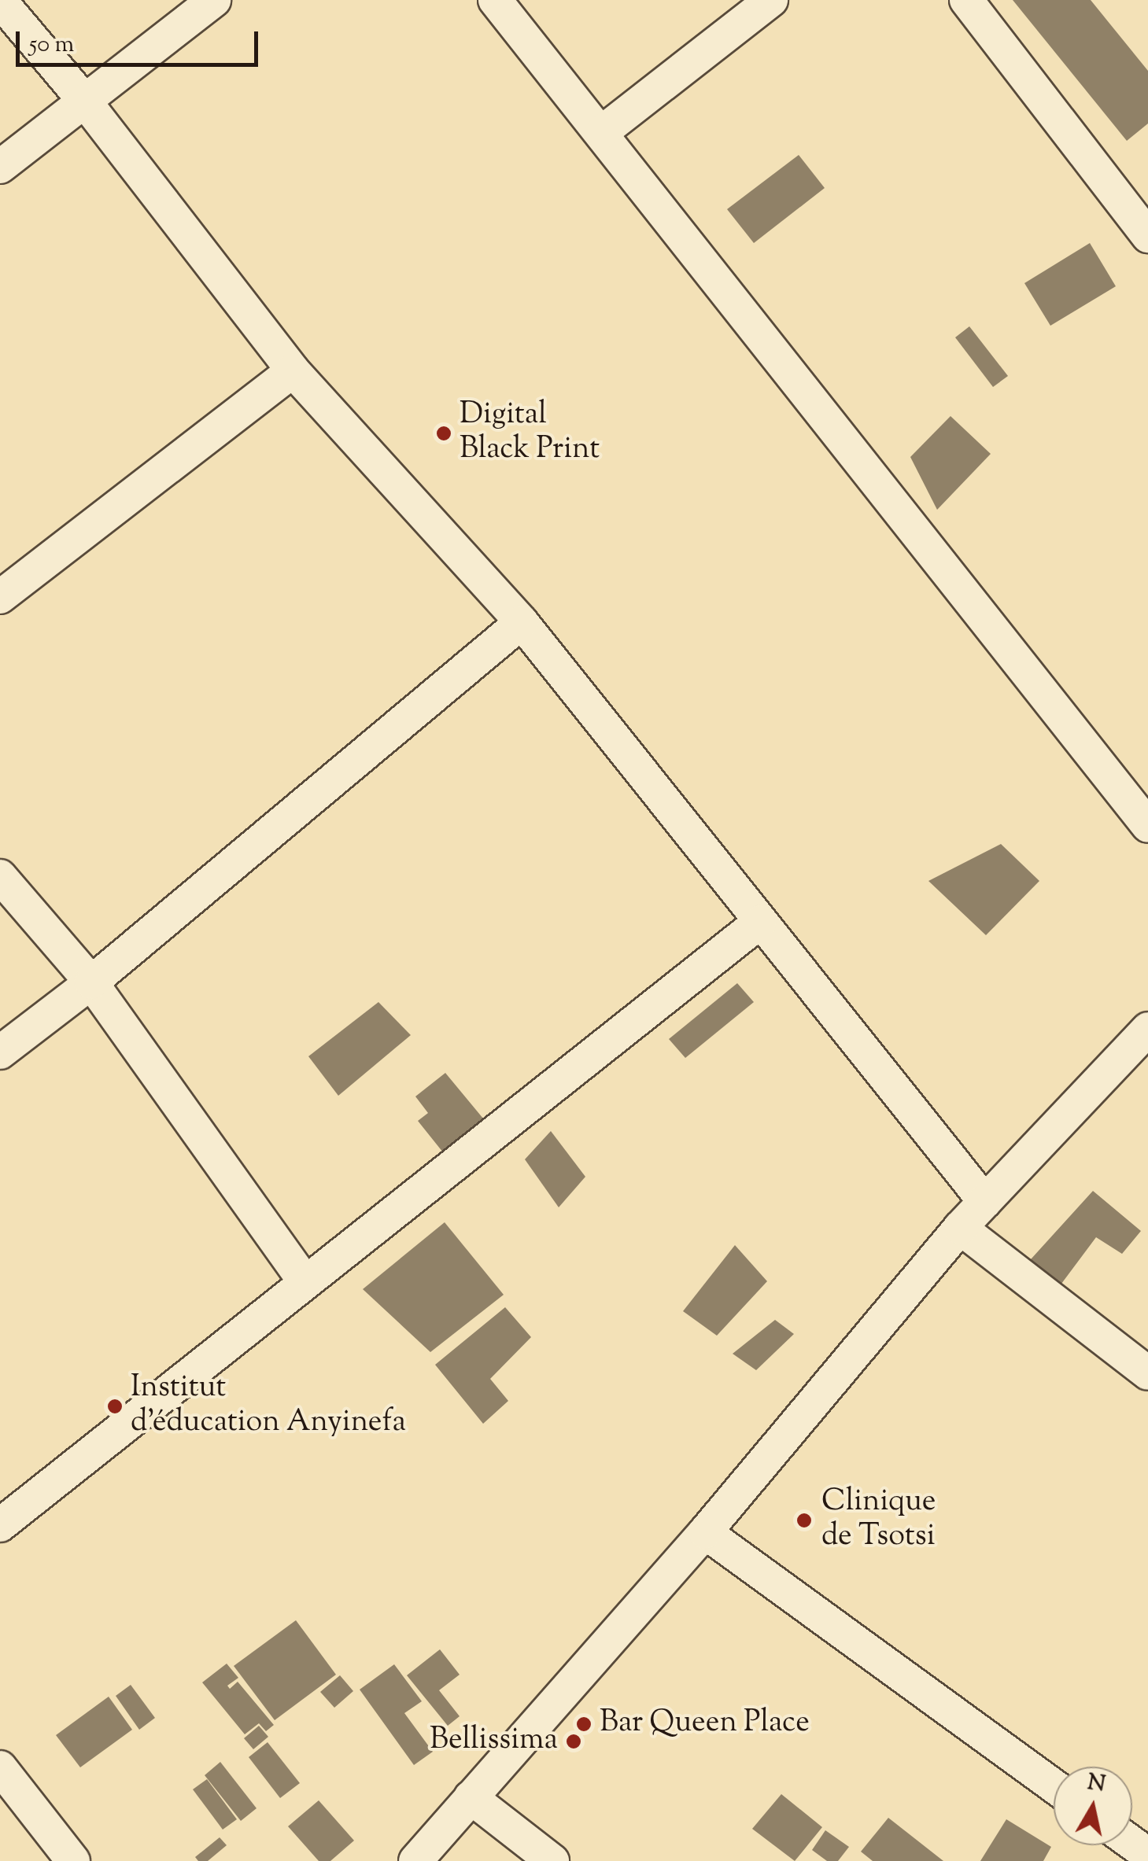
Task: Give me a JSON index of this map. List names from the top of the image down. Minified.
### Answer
{"places":["Digital Black Print","Institut d'éducation Anyinefa","Clinique de Tsotsi","Bar Queen Place","Bellissima"],"scale_bar":"50 m","north":"top"}
